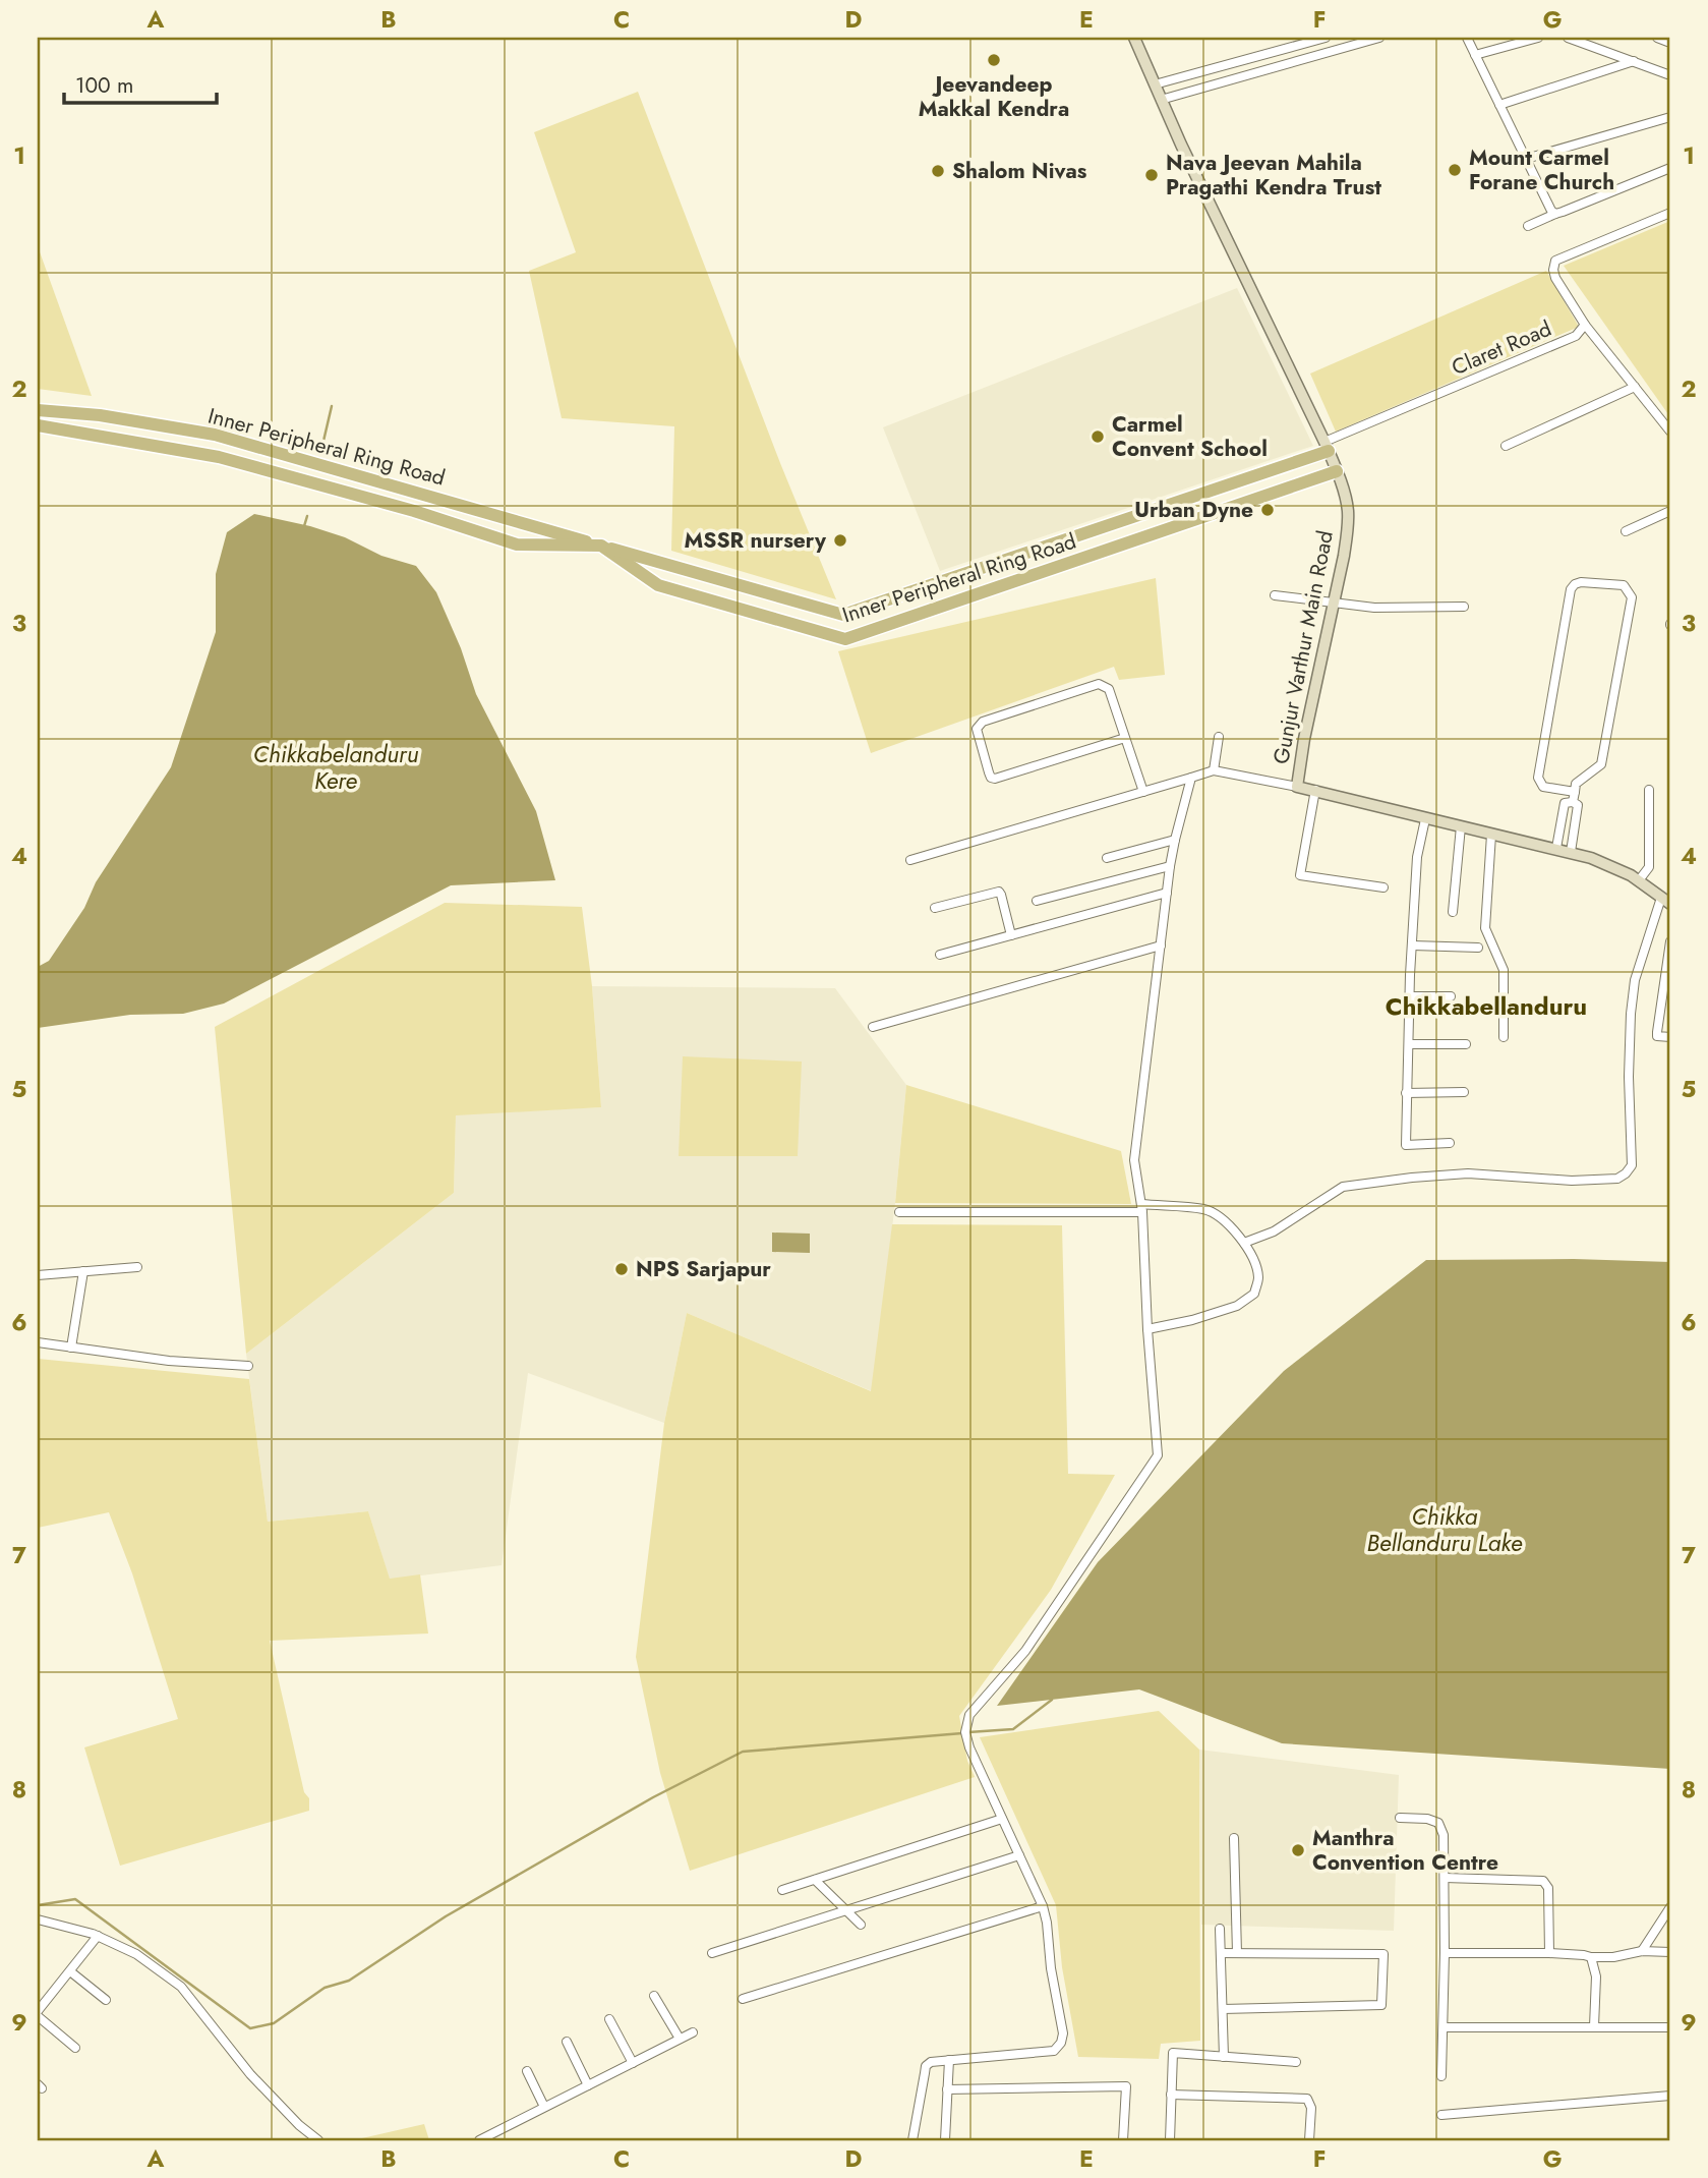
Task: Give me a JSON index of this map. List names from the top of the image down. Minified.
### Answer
{"streets":{"main road":["Inner Peripheral Ring Road","Gunjur Varthur Main Road"],"street":["Claret Road"]},"crossings":[["Claret Road","Inner Peripheral Ring Road"],["Claret Road","Gunjur Varthur Main Road"],["Inner Peripheral Ring Road","Gunjur Varthur Main Road"]],"districts":["Chikkabellanduru"],"water":["Chikkabelanduru Kere","Chikka Bellanduru Lake"],"places":["Jeevandeep Makkal Kendra","Mount Carmel Forane Church","Shalom Nivas","Nava Jeevan Mahila Pragathi Kendra Trust","Carmel Convent School","Urban Dyne","MSSR nursery","NPS Sarjapur","Manthra Convention Centre"],"scale_bar":"100 m","grid":{"columns":["A","B","C","D","E","F","G"],"rows":["1","2","3","4","5","6","7","8","9"]}}
